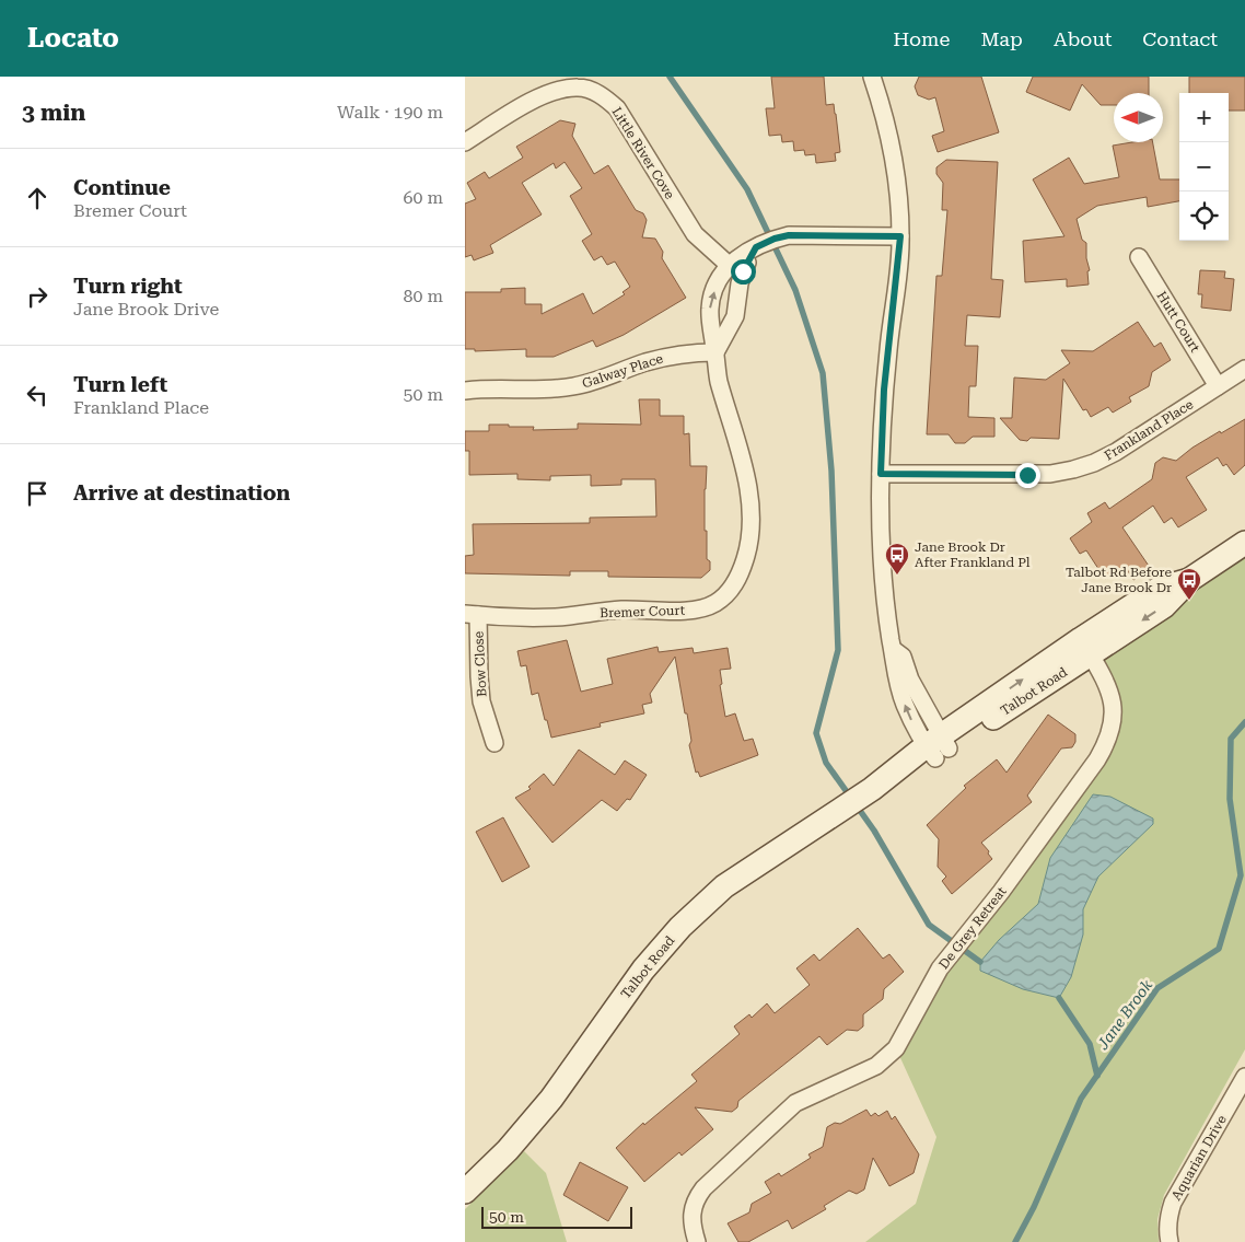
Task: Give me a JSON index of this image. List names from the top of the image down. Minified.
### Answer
{"streets":{"main road":["Talbot Road"],"street":["Little River Cove","Hutt Court","Galway Place","Frankland Place","Bremer Court","Bow Close","De Grey Retreat","Aquarian Drive"]},"crossings":[["Little River Cove","Bremer Court"],["Hutt Court","Frankland Place"],["Galway Place","Bremer Court"],["Bremer Court","Bow Close"],["Talbot Road","De Grey Retreat"]],"water":["Jane Brook"],"places":{"bus stop":["Jane Brook Dr After Frankland Pl","Talbot Rd Before Jane Brook Dr"]},"scale_bar":"50 m","north":"left","page":{"header":"Locato","nav":["Home","Map","About","Contact"],"heading":["3 min","Walk · 190 m"],"map_buttons":["+","−"],"list":[["Continue","Bremer Court","60 m"],["Turn right","Jane Brook Drive","80 m"],["Turn left","Frankland Place","50 m"],"Arrive at destination"],"scale":"50 m"}}
